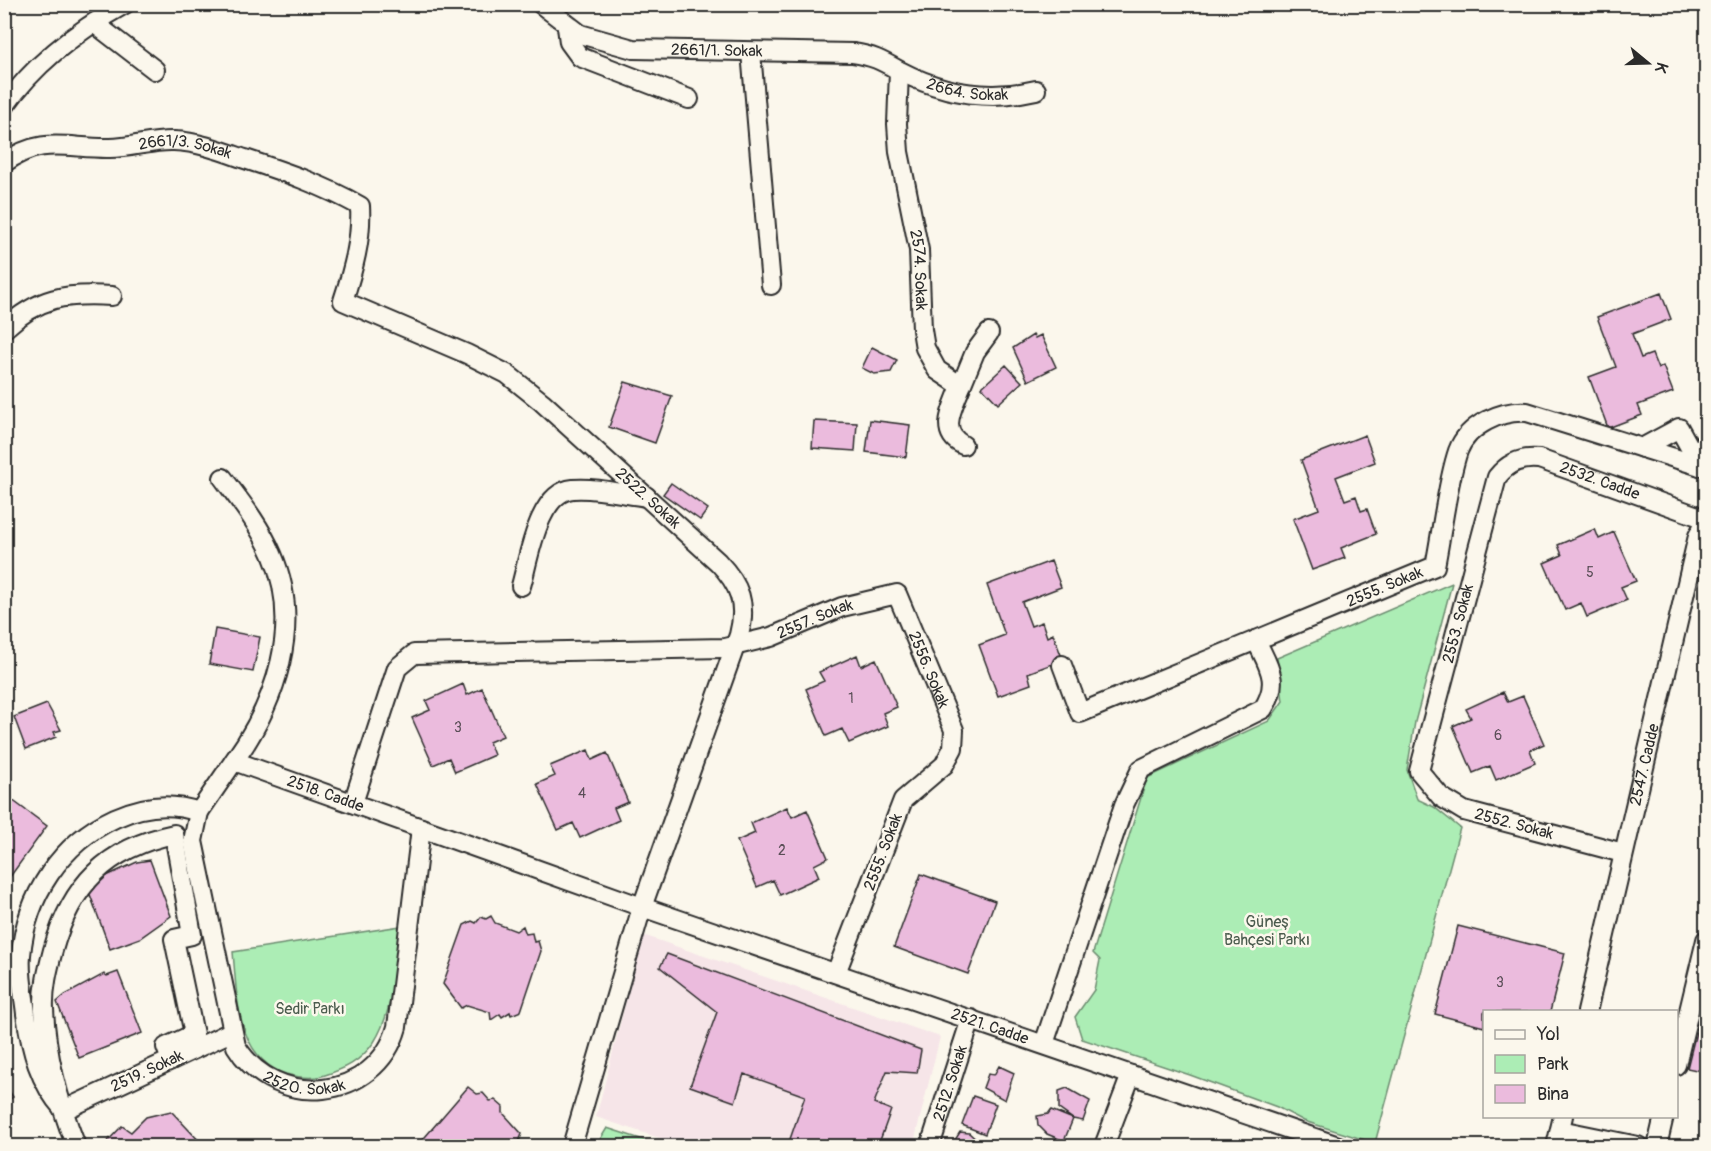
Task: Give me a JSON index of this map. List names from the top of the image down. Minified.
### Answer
{"streets":{"street":["2661/1. Sokak","2664. Sokak","2661/3. Sokak","2574. Sokak","2532. Cadde","2522. Sokak","2555. Sokak","2557. Sokak","2553. Sokak","2556. Sokak","2547. Cadde","2518. Cadde","2552. Sokak","2521. Cadde","2519. Sokak","2520. Sokak","2512. Sokak"]},"crossings":[["2661/1. Sokak","2664. Sokak"],["2661/1. Sokak","2574. Sokak"],["2664. Sokak","2574. Sokak"],["2661/3. Sokak","2522. Sokak"],["2532. Cadde","2553. Sokak"],["2532. Cadde","2547. Cadde"],["2522. Sokak","2557. Sokak"],["2522. Sokak","2518. Cadde"],["2522. Sokak","2521. Cadde"],["2555. Sokak","2556. Sokak"],["2555. Sokak","2521. Cadde"],["2557. Sokak","2556. Sokak"],["2557. Sokak","2518. Cadde"],["2553. Sokak","2552. Sokak"],["2547. Cadde","2552. Sokak"],["2518. Cadde","2521. Cadde"],["2518. Cadde","2520. Sokak"],["2521. Cadde","2512. Sokak"],["2519. Sokak","2520. Sokak"]],"parks":["Güneş Bahçesi Parkı","Sedir Parkı"],"house_numbers":["5","1","3","6","4","2","3"],"legend":["Yol","Park","Bina"],"north":"right"}
